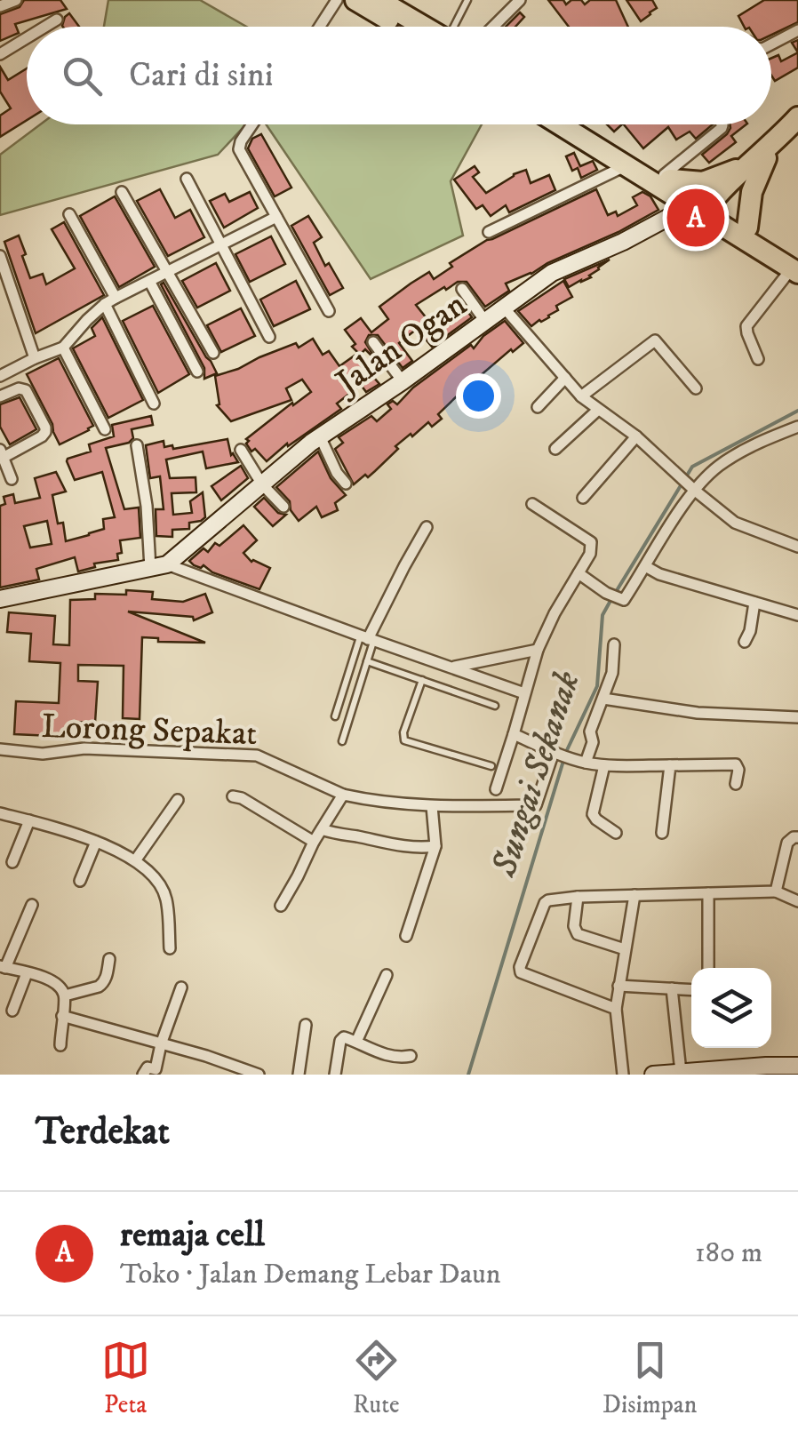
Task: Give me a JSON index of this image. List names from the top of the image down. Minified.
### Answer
{"streets":{"main road":["Jalan Ogan"],"street":["Lorong Sepakat"]},"water":["Sungai Sekanak"],"page":{"search":"Cari di sini","pins":"A","heading":"Terdekat","list":[{"mark":"A","name":"remaja cell","note":"Toko · Jalan Demang Lebar Daun","value":"180 m"}],"nav":["Peta","Rute","Disimpan"]}}
